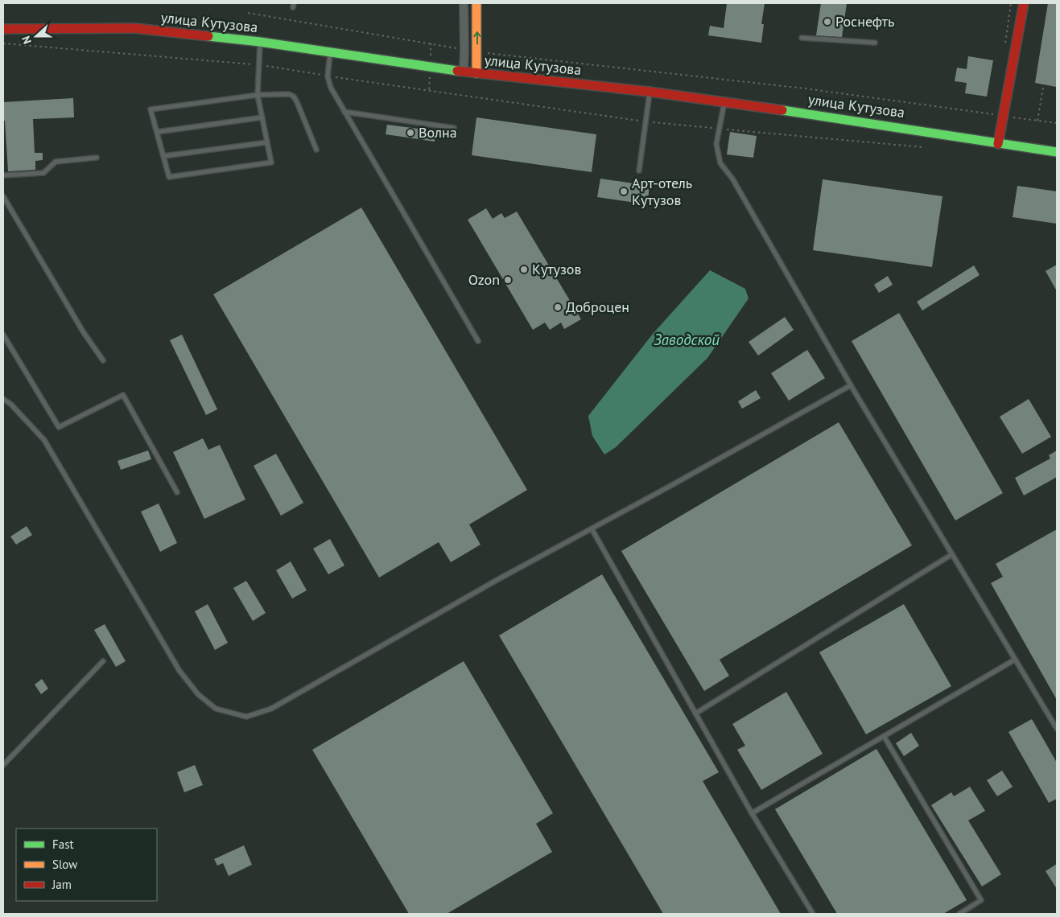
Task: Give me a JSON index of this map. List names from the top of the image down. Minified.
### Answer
{"streets":{"main road":["улица Кутузова"]},"water":["Заводской"],"places":["Роснефть","Волна","Арт-отель Кутузов","Кутузов","Ozon","Доброцен"],"legend":["Fast","Slow","Jam"],"north":"left"}
